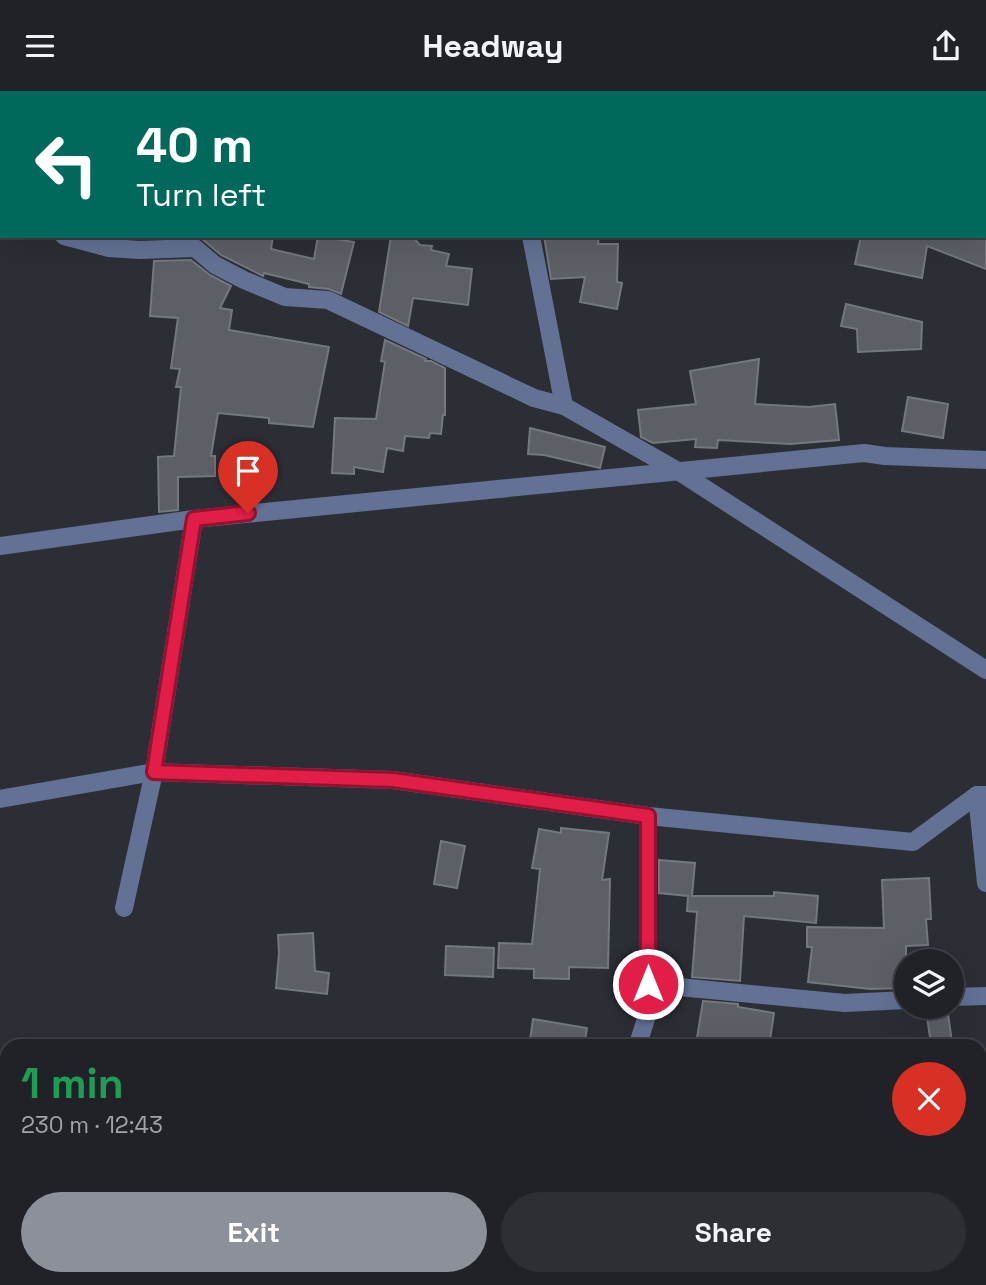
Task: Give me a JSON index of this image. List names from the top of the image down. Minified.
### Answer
{"page":{"header":"Headway","turn":["40 m","Turn left"],"heading":["1 min","230 m · 12:43"],"buttons":["Exit","Share"]}}
